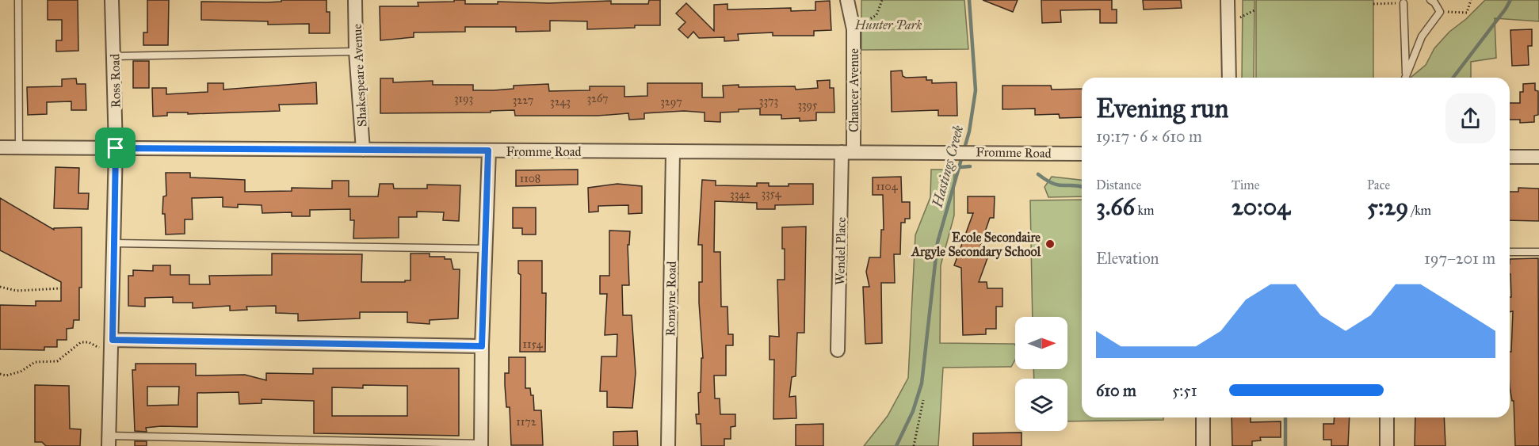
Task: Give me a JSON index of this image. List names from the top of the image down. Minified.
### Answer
{"streets":{"street":["Shakespeare Avenue","Ross Road","Chaucer Avenue","Fromme Road","Wendel Place","Ronayne Road"]},"crossings":[["Shakespeare Avenue","Fromme Road"],["Ross Road","Fromme Road"],["Chaucer Avenue","Fromme Road"],["Chaucer Avenue","Wendel Place"],["Fromme Road","Wendel Place"],["Fromme Road","Ronayne Road"]],"water":["Hastings Creek"],"parks":["Hunter Park"],"places":["Ecole Secondaire Argyle Secondary School"],"house_numbers":["3193","3267","3227","3373","3243","3297","3395","1108","1104","3354","3342","1154","1172"],"north":"right","page":{"heading":["Evening run","19:17 · 6 × 610 m"],"stats":[["Distance","3.66 km"],["Time","20:04"],["Pace","5:29 /km"]],"chart":["Elevation","197–201 m"],"list":[{"name":"610 m","note":"5:51"}]}}
